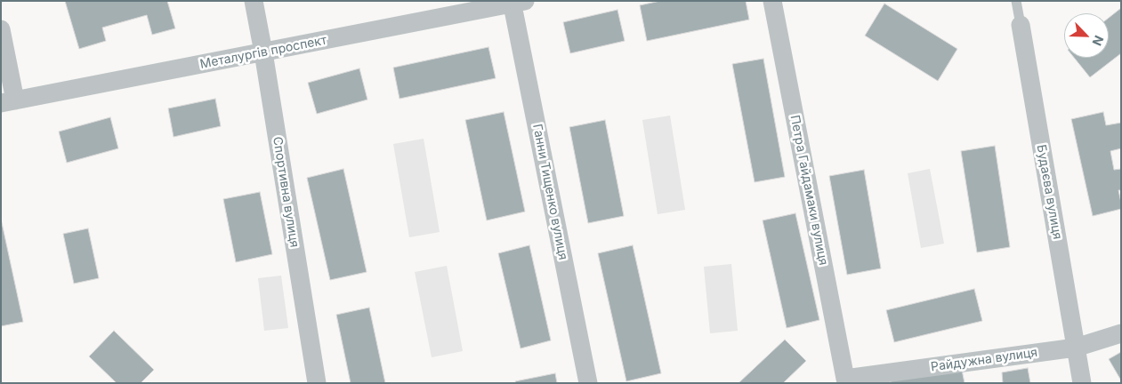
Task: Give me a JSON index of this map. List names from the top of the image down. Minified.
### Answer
{"streets":{"street":["Металургів проспект","Петра Гайдамаки вулиця","Спортивна вулиця","Ганни Тищенко вулиця","Будаєва вулиця","Райдужна вулиця"]},"crossings":[["Металургів проспект","Спортивна вулиця"],["Металургів проспект","Ганни Тищенко вулиця"],["Петра Гайдамаки вулиця","Райдужна вулиця"],["Будаєва вулиця","Райдужна вулиця"]],"north":"bottom right"}
